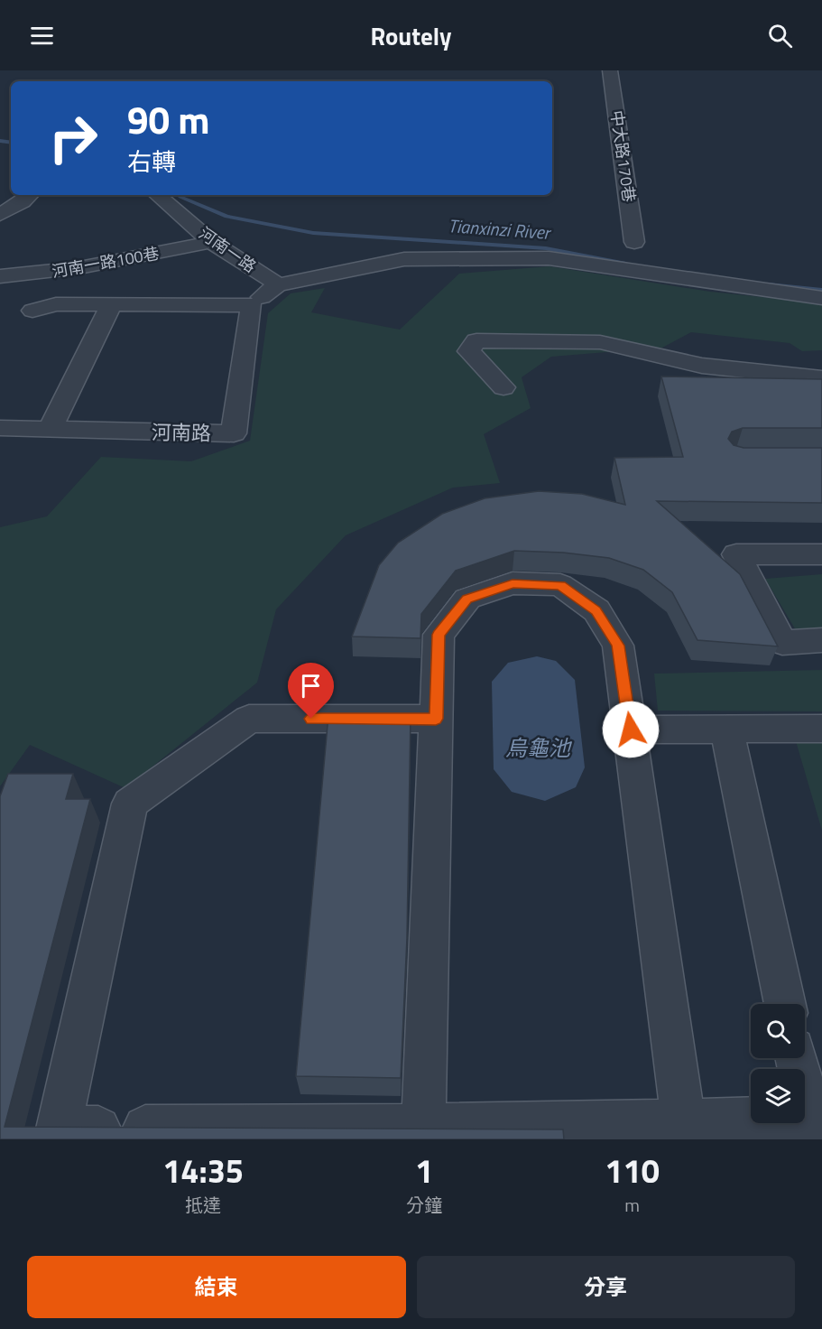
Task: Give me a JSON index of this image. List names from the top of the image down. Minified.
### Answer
{"streets":{"street":["中大路170巷","河南一路","河南一路100巷","河南路"]},"crossings":[["河南一路","河南一路100巷"],["河南一路","河南路"]],"water":["Tianxinzi River","烏龜池"],"page":{"header":"Routely","turn":["90 m","右轉"],"eta":["14:35","抵達","1","分鐘","110","m"],"buttons":["結束","分享"]}}
